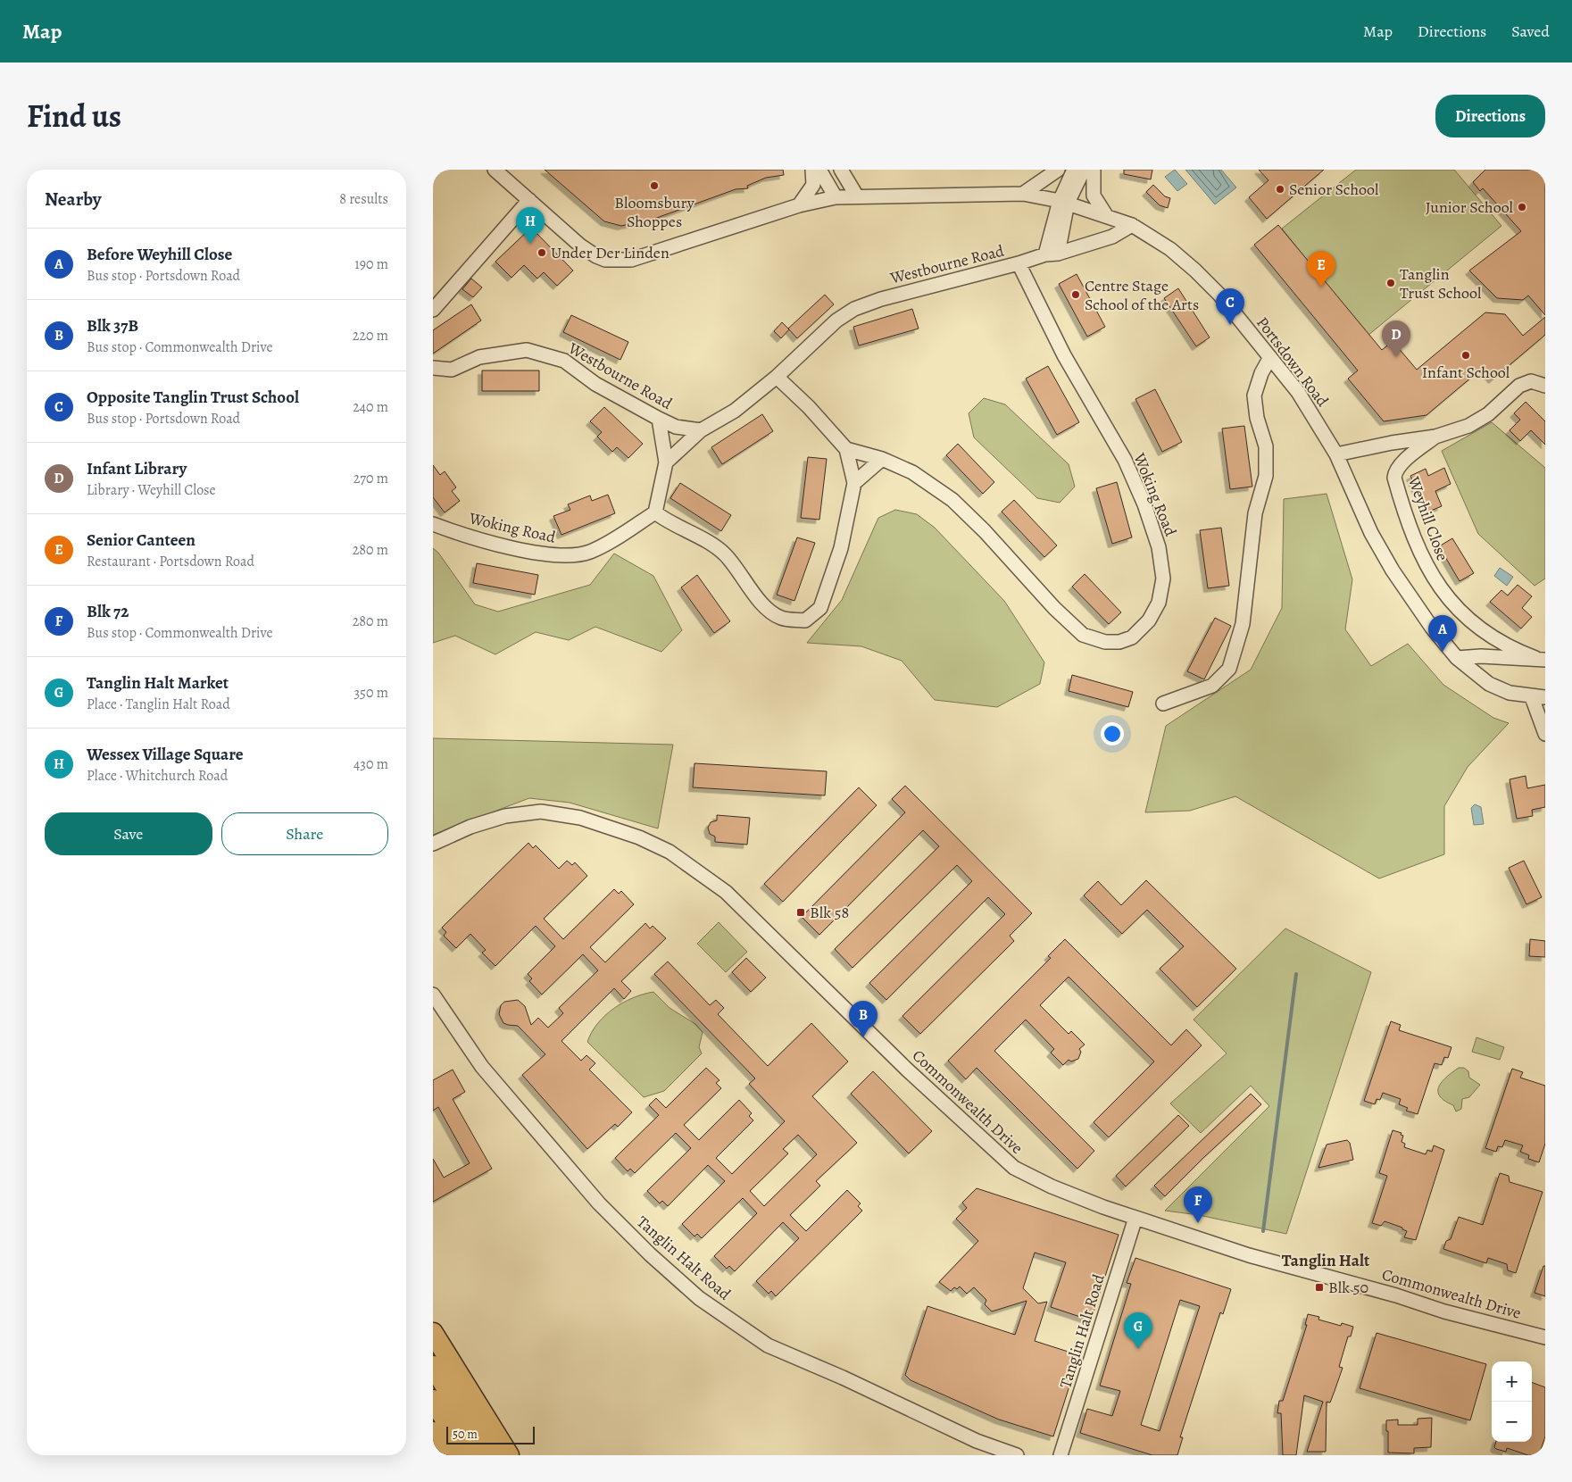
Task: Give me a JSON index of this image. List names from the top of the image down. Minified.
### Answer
{"streets":{"street":["Westbourne Road","Portsdown Road","Woking Road","Weyhill Close","Commonwealth Drive","Tanglin Halt Road"]},"crossings":[["Westbourne Road","Portsdown Road"],["Westbourne Road","Woking Road"],["Portsdown Road","Weyhill Close"],["Commonwealth Drive","Tanglin Halt Road"]],"districts":["Tanglin Halt"],"places":{"other":["Bloomsbury Shoppes","Senior School","Junior School","Under Der Linden","Tanglin Trust School","Centre Stage School of the Arts","Infant School"],"transit":["Blk 58","Blk 50"]},"scale_bar":"50 m","page":{"header":"Map","nav":["Map","Directions","Saved"],"title":"Find us","buttons":["Directions",["Save","Share"]],"heading":["Nearby","8 results"],"pins":["H","E","C","D","A","B","F","G"],"list":[{"mark":"A","name":"Before Weyhill Close","note":"Bus stop · Portsdown Road","value":"190 m"},{"mark":"B","name":"Blk 37B","note":"Bus stop · Commonwealth Drive","value":"220 m"},{"mark":"C","name":"Opposite Tanglin Trust School","note":"Bus stop · Portsdown Road","value":"240 m"},{"mark":"D","name":"Infant Library","note":"Library · Weyhill Close","value":"270 m"},{"mark":"E","name":"Senior Canteen","note":"Restaurant · Portsdown Road","value":"280 m"},{"mark":"F","name":"Blk 72","note":"Bus stop · Commonwealth Drive","value":"280 m"},{"mark":"G","name":"Tanglin Halt Market","note":"Place · Tanglin Halt Road","value":"350 m"},{"mark":"H","name":"Wessex Village Square","note":"Place · Whitchurch Road","value":"430 m"}],"map_buttons":["+","−"],"scale":"50 m"}}
